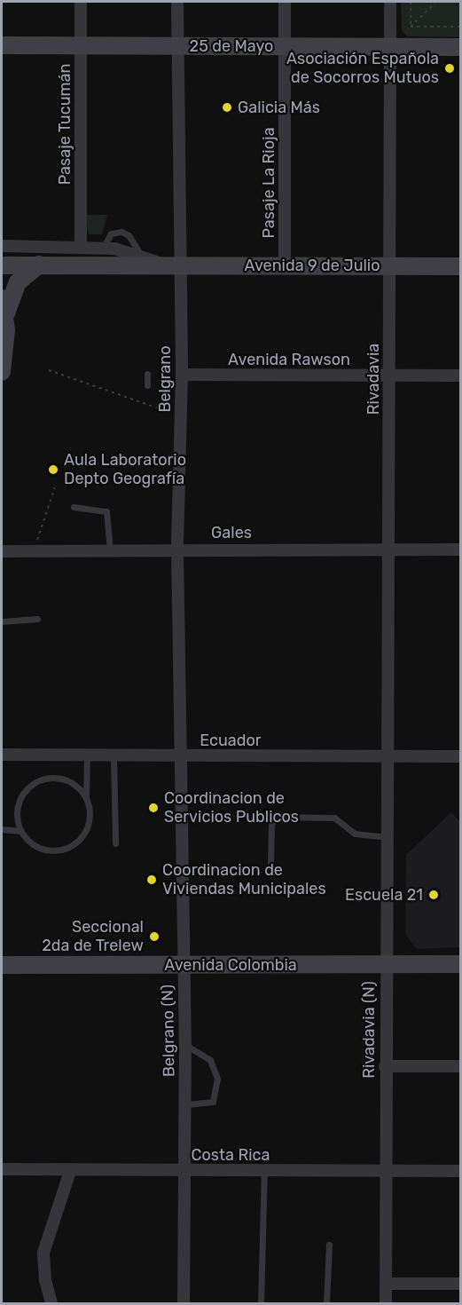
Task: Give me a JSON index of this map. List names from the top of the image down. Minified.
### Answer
{"streets":{"street":["25 de Mayo","Pasaje Tucumán","Pasaje La Rioja","Avenida 9 de Julio","Avenida Rawson","Belgrano","Rivadavia","Gales","Ecuador","Avenida Colombia","Rivadavia (N)","Belgrano (N)","Costa Rica"]},"crossings":[["25 de Mayo","Pasaje Tucumán"],["25 de Mayo","Pasaje La Rioja"],["25 de Mayo","Belgrano"],["25 de Mayo","Rivadavia"],["Pasaje Tucumán","Avenida 9 de Julio"],["Pasaje La Rioja","Avenida 9 de Julio"],["Avenida 9 de Julio","Belgrano"],["Avenida 9 de Julio","Rivadavia"],["Avenida Rawson","Belgrano"],["Avenida Rawson","Rivadavia"],["Belgrano","Gales"],["Belgrano","Ecuador"],["Belgrano","Belgrano (N)"],["Rivadavia","Gales"],["Rivadavia","Ecuador"],["Rivadavia","Rivadavia (N)"],["Ecuador","Rivadavia (N)"],["Ecuador","Belgrano (N)"],["Avenida Colombia","Rivadavia (N)"],["Avenida Colombia","Belgrano (N)"],["Rivadavia (N)","Costa Rica"],["Belgrano (N)","Costa Rica"]],"places":["Asociación Española de Socorros Mutuos","Galicia Más","Aula Laboratorio Depto Geografía","Coordinacion de Servicios Publicos","Coordinacion de Viviendas Municipales","Escuela 21","Seccional 2da de Trelew"]}
